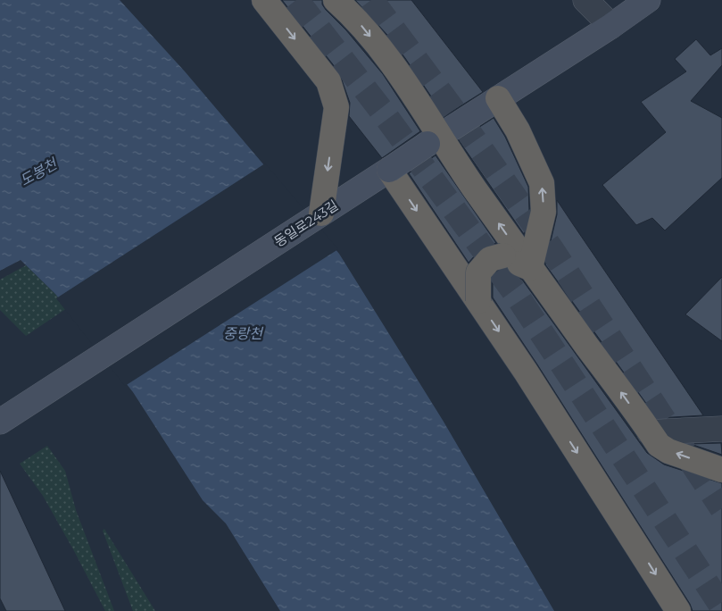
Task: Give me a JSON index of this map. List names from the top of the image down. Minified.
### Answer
{"streets":{"main road":["동일로243길"]},"water":["도봉천","중랑천"]}
